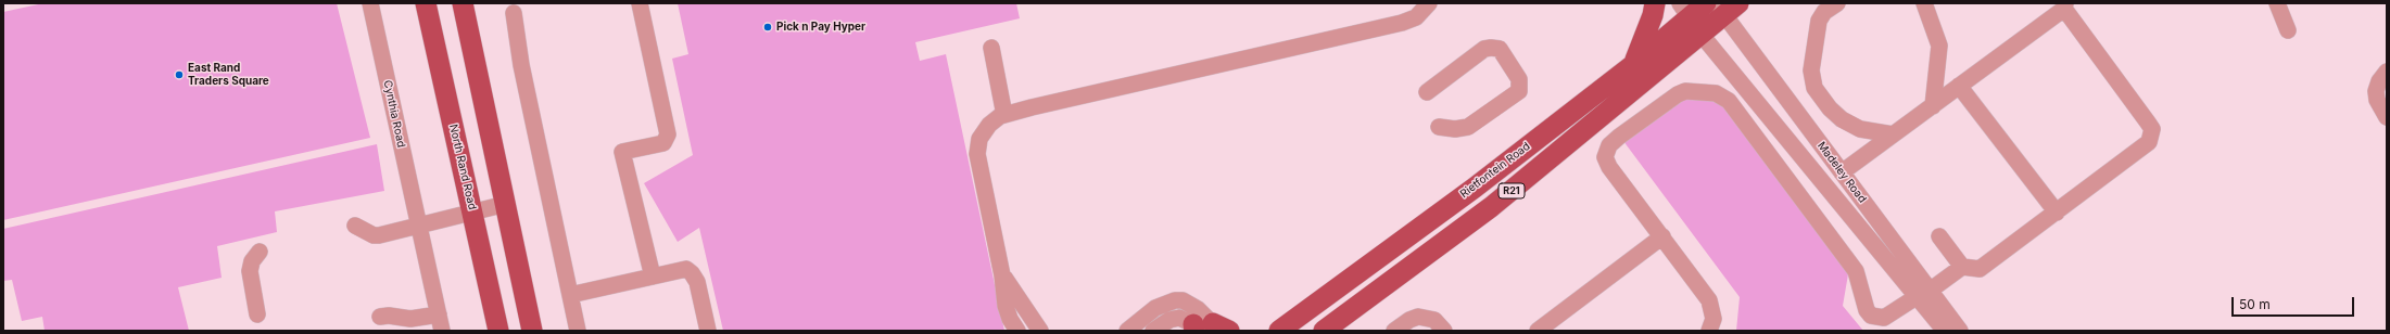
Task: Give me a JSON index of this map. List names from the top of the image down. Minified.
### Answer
{"streets":{"main road":["North Rand Road","Rietfontein Road","R21"],"street":["Cynthia Road","Madeley Road"]},"crossings":[["Rietfontein Road","Madeley Road"],["Madeley Road","R21"]],"places":["Pick n Pay Hyper","East Rand Traders Square"],"scale_bar":"50 m"}
